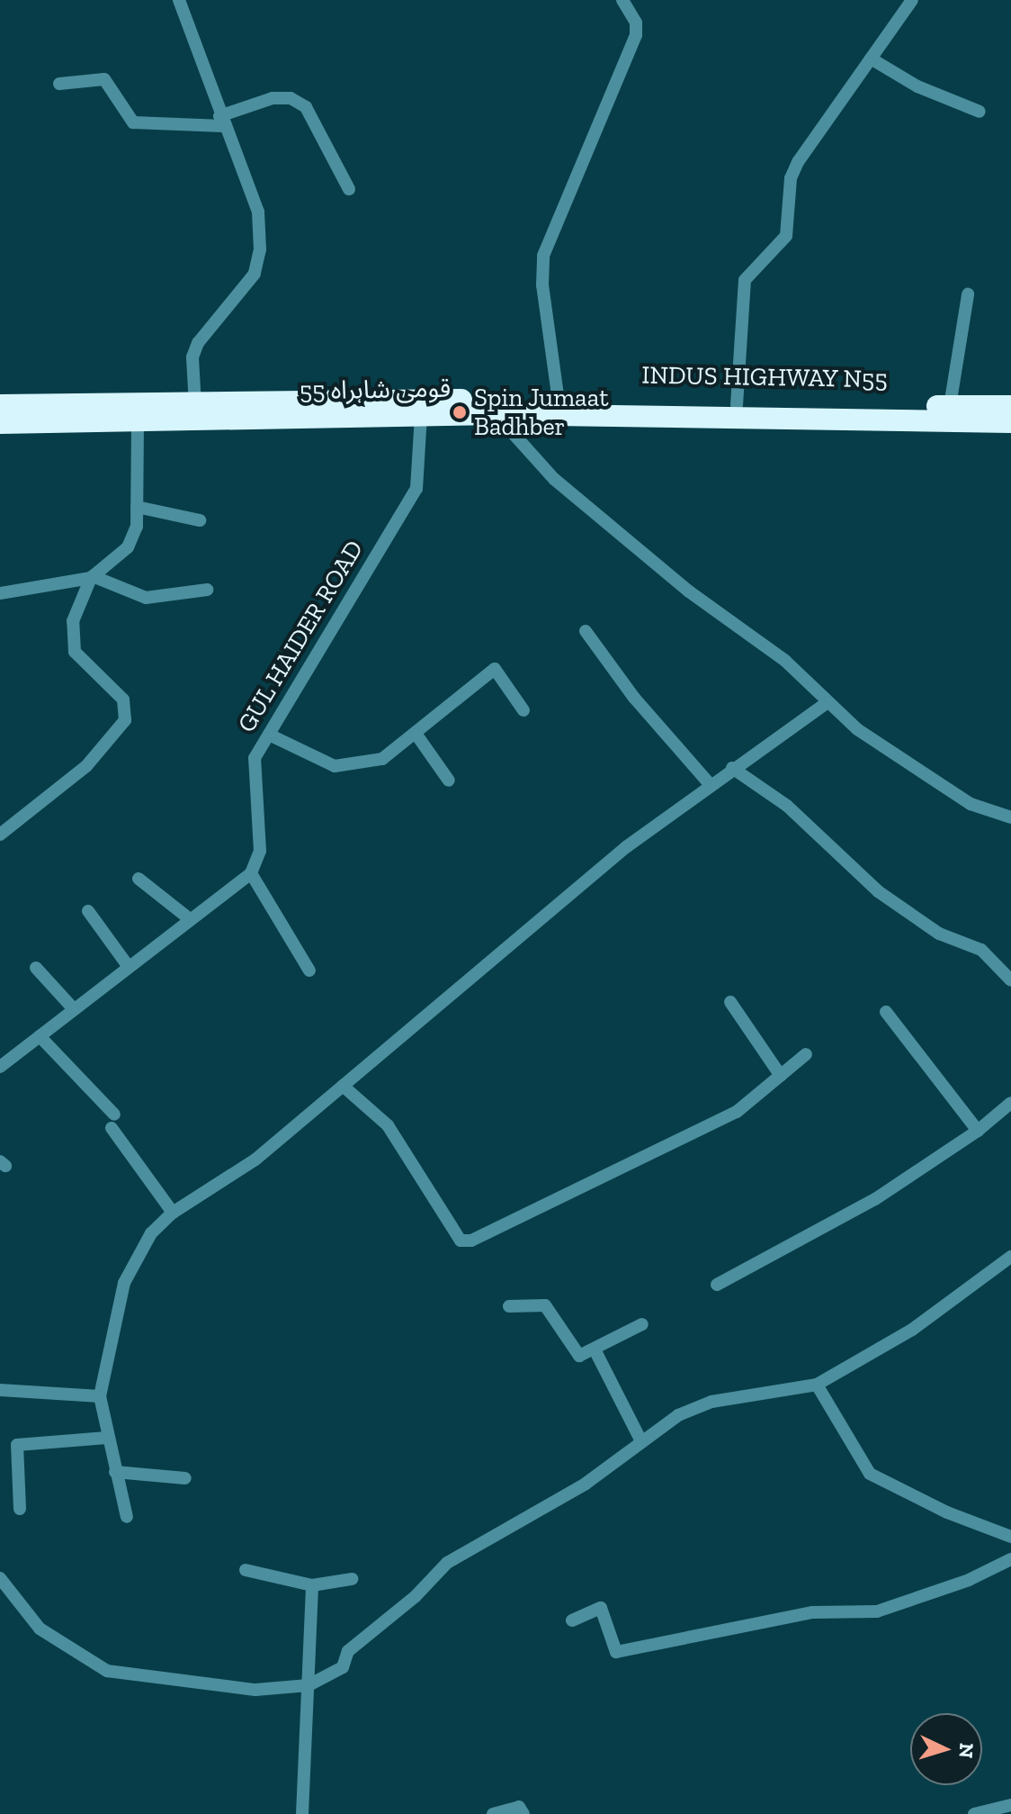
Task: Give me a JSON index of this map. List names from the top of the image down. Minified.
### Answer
{"streets":{"highway":["INDUS HIGHWAY N55","قومی شاہراہ 55"],"street":["GUL HAIDER ROAD"]},"crossings":[["قومی شاہراہ 55","GUL HAIDER ROAD"]],"places":["Spin Jumaat Badhber"],"north":"right"}
